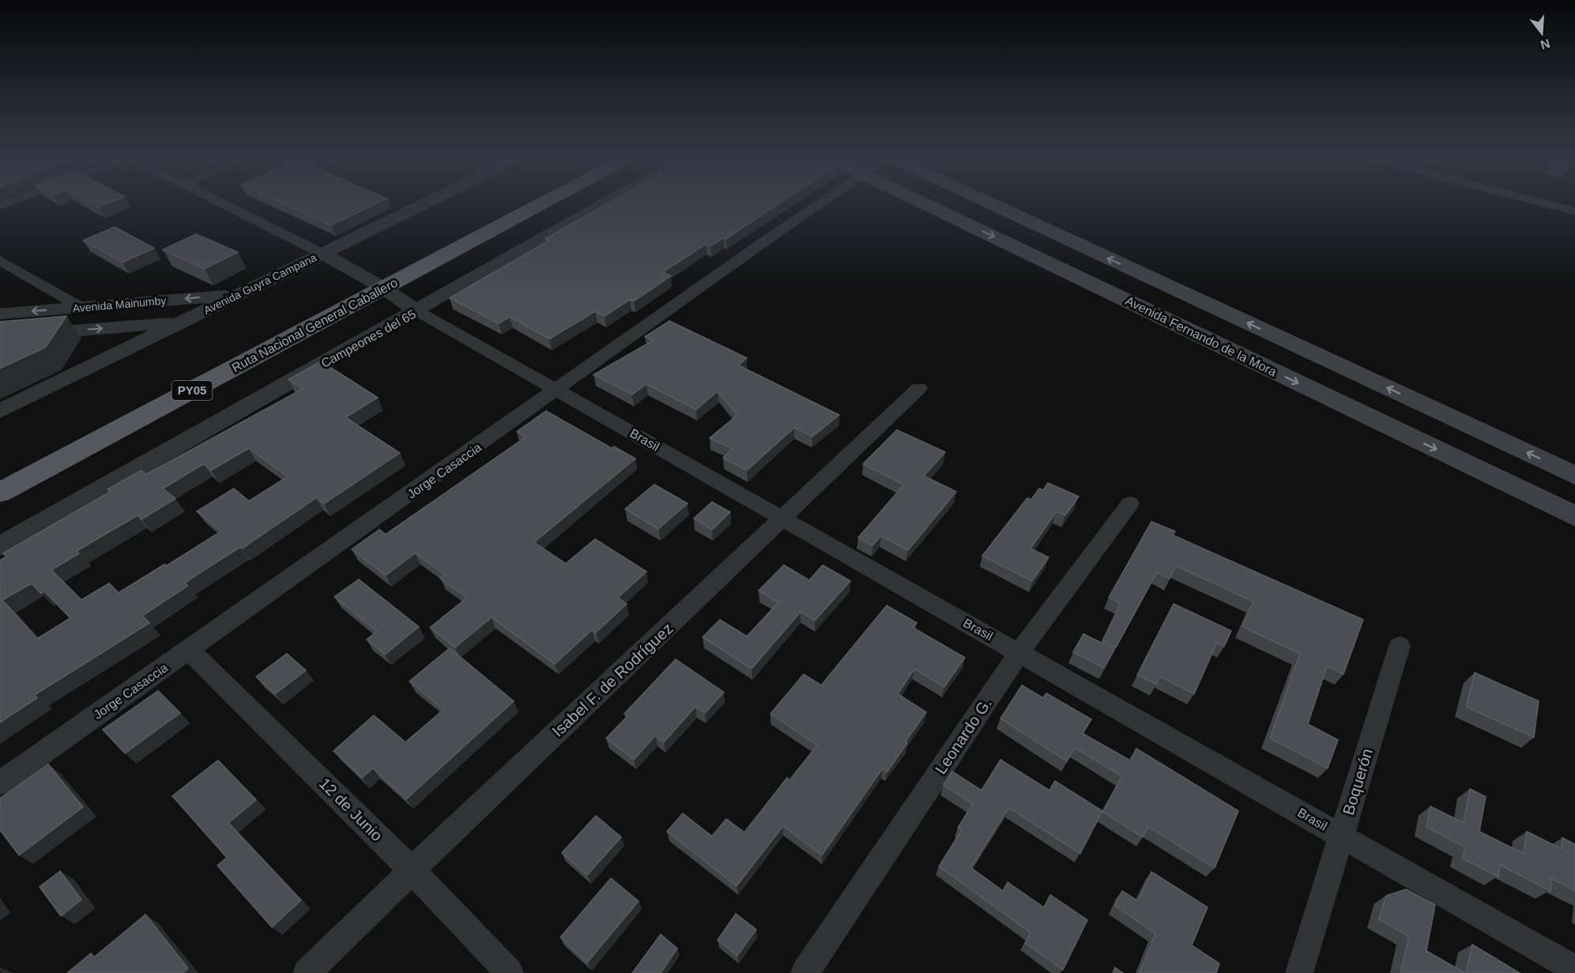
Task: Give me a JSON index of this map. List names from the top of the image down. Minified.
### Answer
{"streets":{"highway":["Ruta Nacional General Caballero","PY05"],"main road":["Avenida Fernando de la Mora"],"street":["Avenida Guyra Campana","Avenida Mainumby","Campeones del 65","Brasil","Jorge Casaccia","Isabel F. de Rodríguez","Leonardo G.","Boquerón","12 de Junio"]},"crossings":[["Avenida Guyra Campana","Avenida Mainumby"],["Avenida Guyra Campana","Brasil"],["Ruta Nacional General Caballero","Brasil"],["Campeones del 65","Brasil"],["Brasil","Jorge Casaccia"],["Brasil","Isabel F. de Rodríguez"],["Brasil","Leonardo G."],["Brasil","Boquerón"],["Jorge Casaccia","12 de Junio"],["Isabel F. de Rodríguez","12 de Junio"]],"north":"bottom"}
